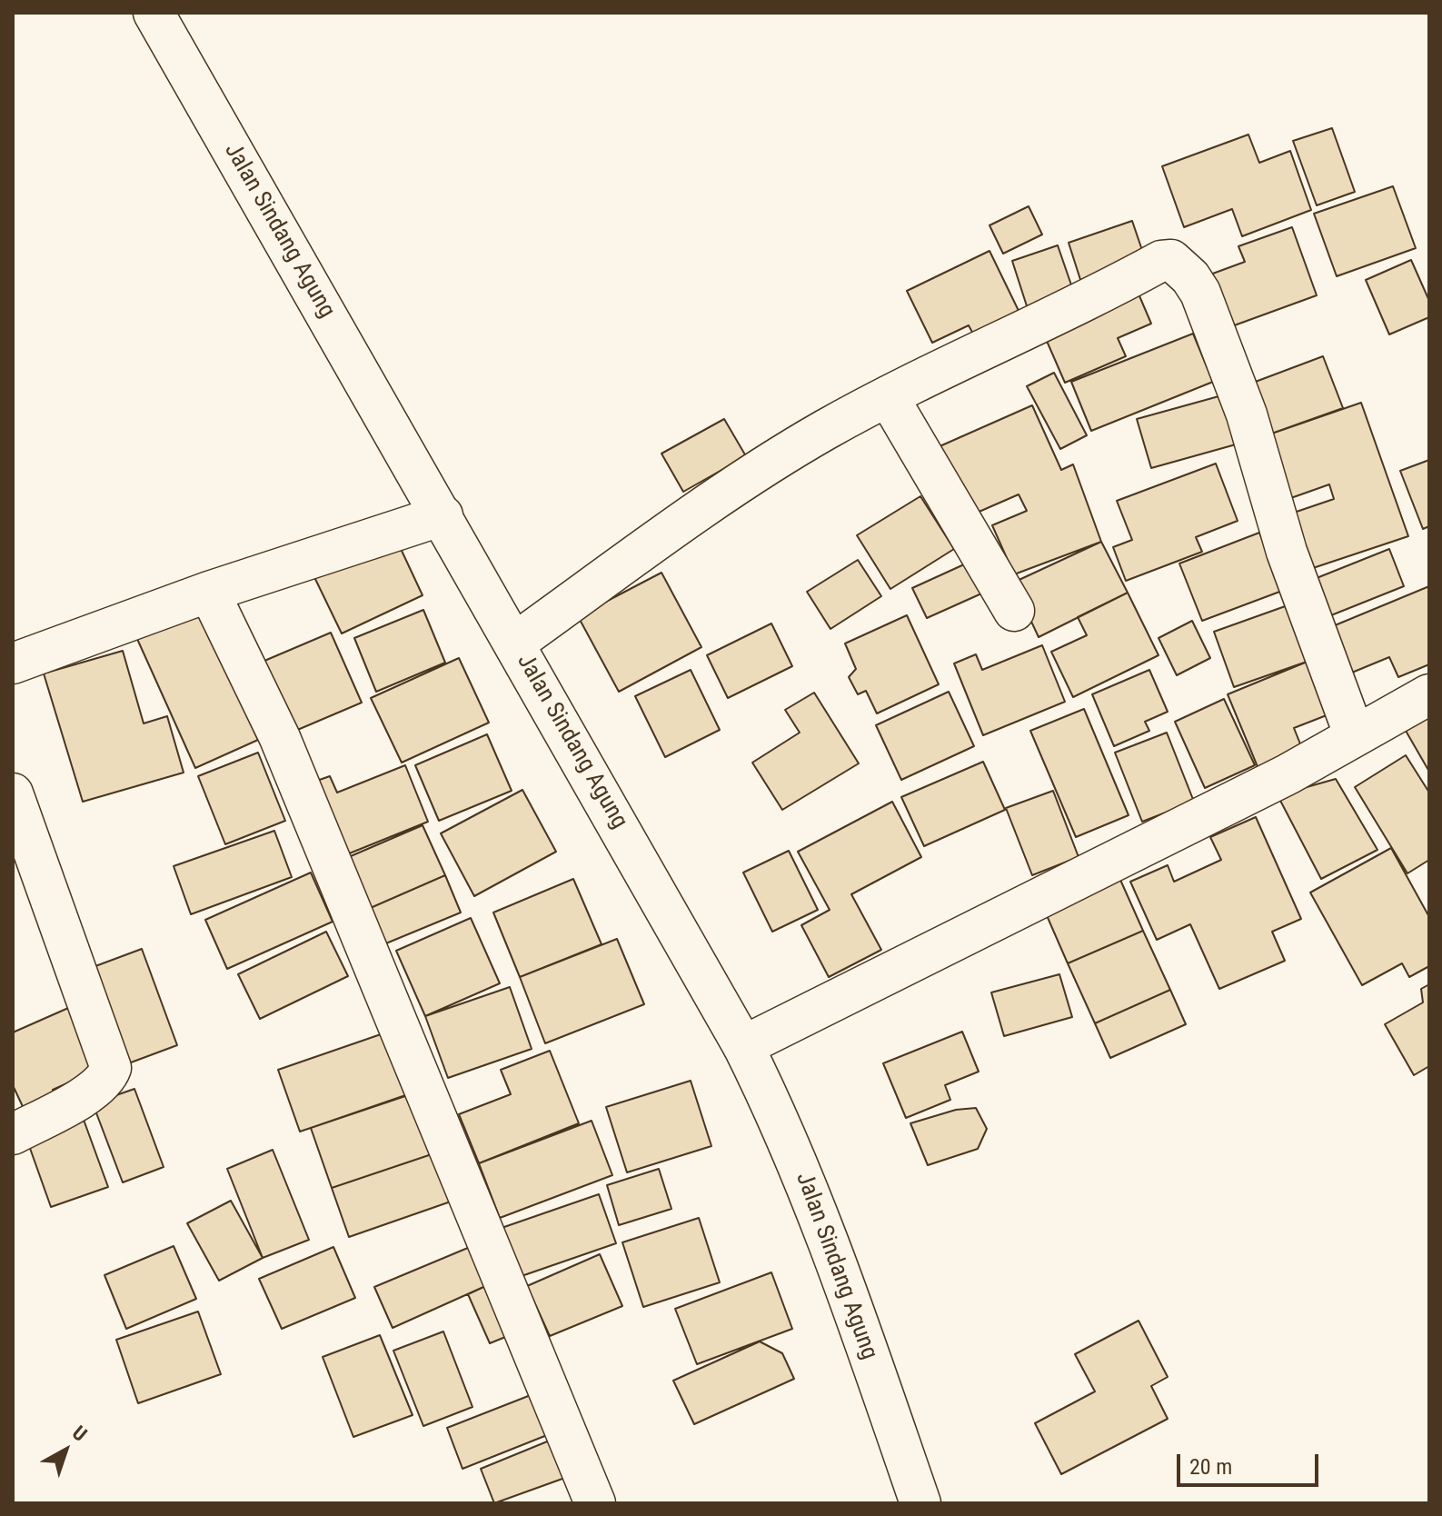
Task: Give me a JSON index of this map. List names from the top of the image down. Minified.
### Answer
{"streets":{"street":["Jalan Sindang Agung"]},"scale_bar":"20 m","north":"top right"}
